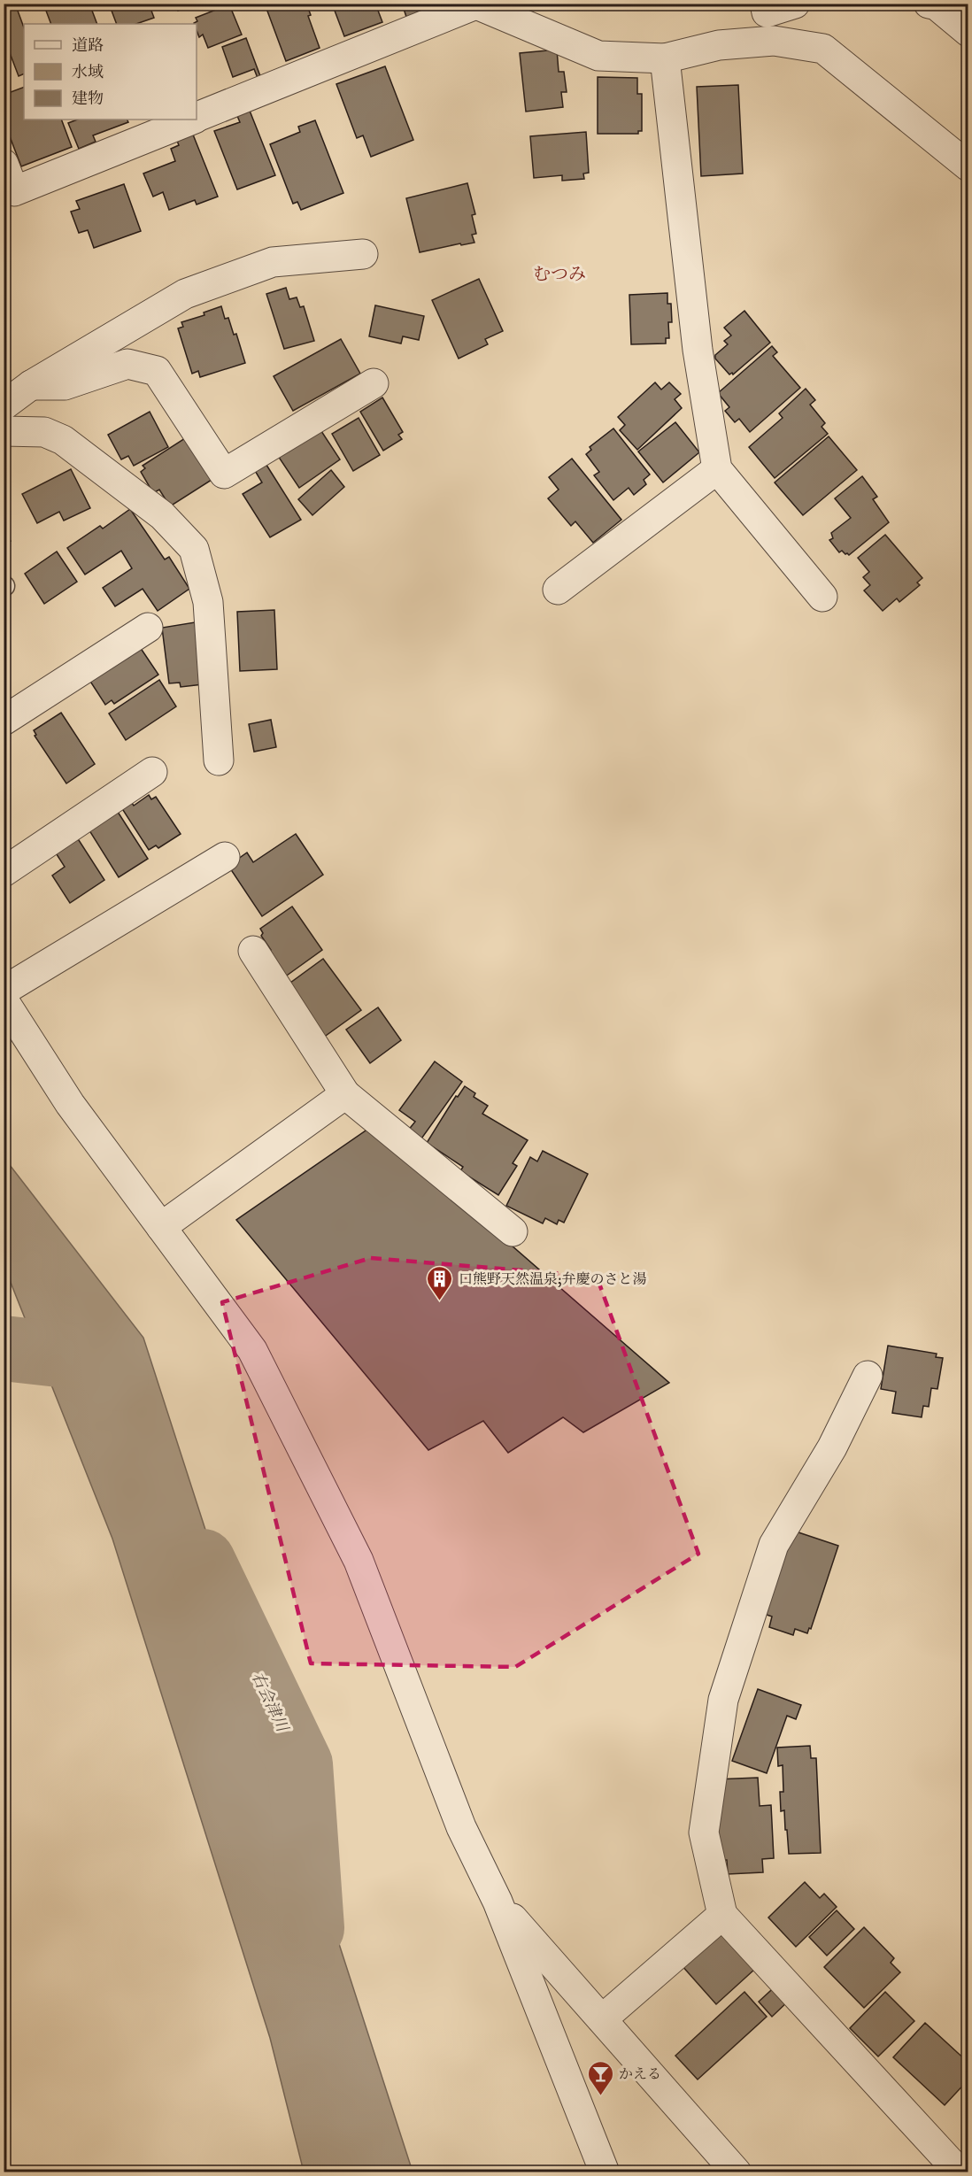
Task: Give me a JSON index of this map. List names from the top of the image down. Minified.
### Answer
{"districts":["むつみ"],"water":["右会津川"],"places":{"building":["口熊野天然温泉;弁慶のさと湯"],"bar":["かえる"]},"legend":["道路","水域","建物"]}
